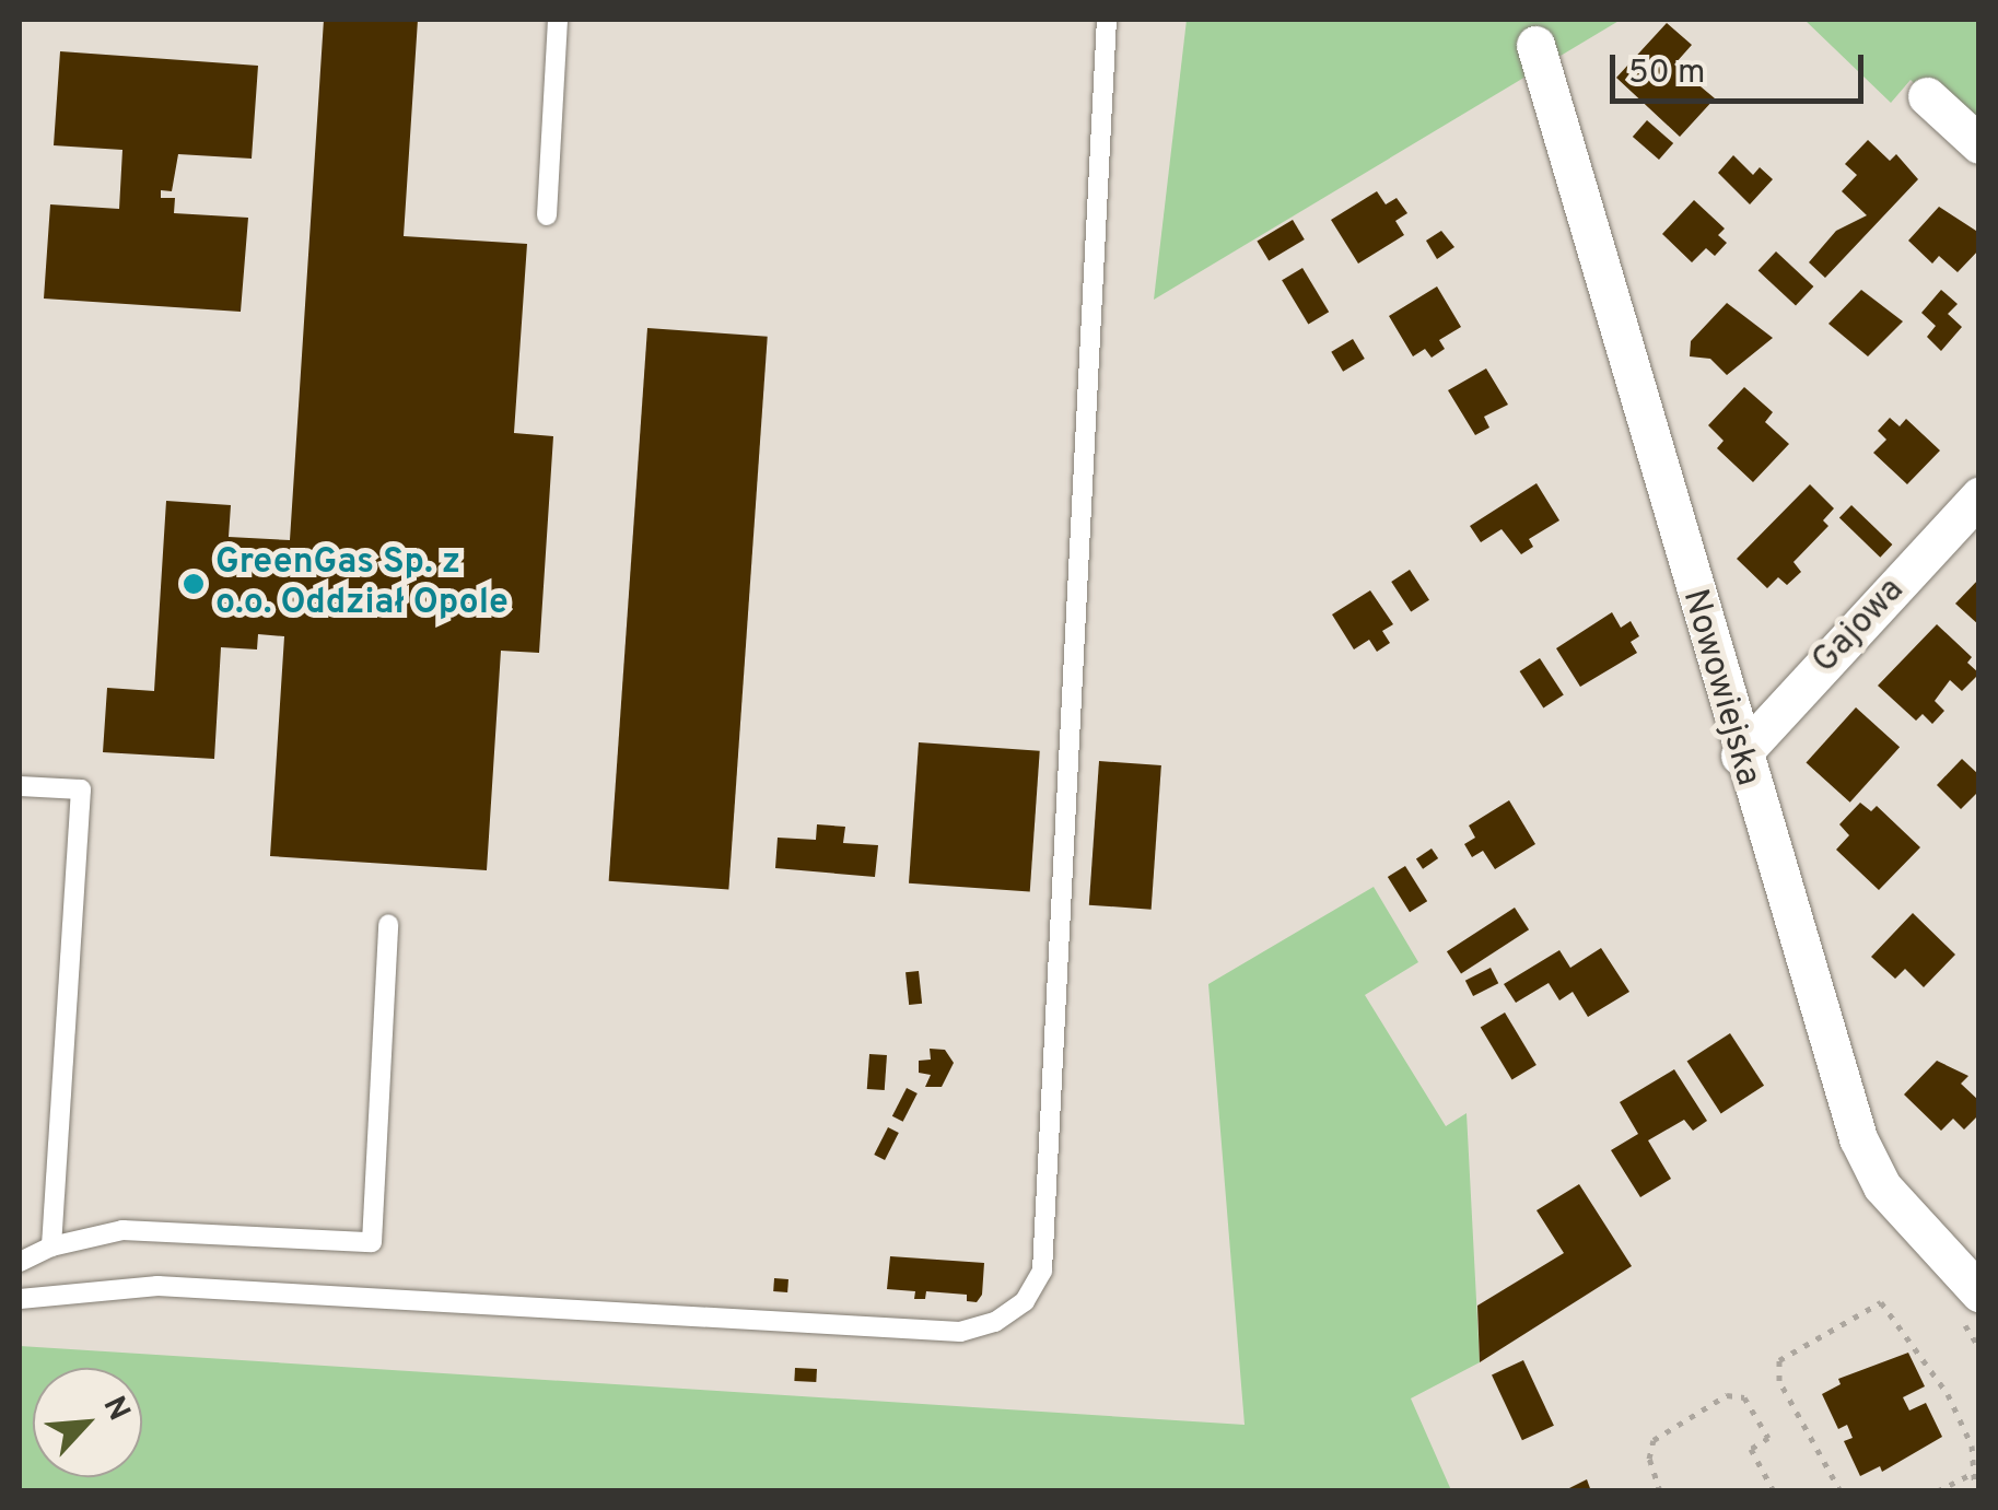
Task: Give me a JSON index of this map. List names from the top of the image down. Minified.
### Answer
{"streets":{"street":["Gajowa","Nowowiejska"]},"crossings":[["Gajowa","Nowowiejska"]],"places":["GreenGas Sp. z o.o. Oddział Opole"],"scale_bar":"50 m","north":"top right"}
